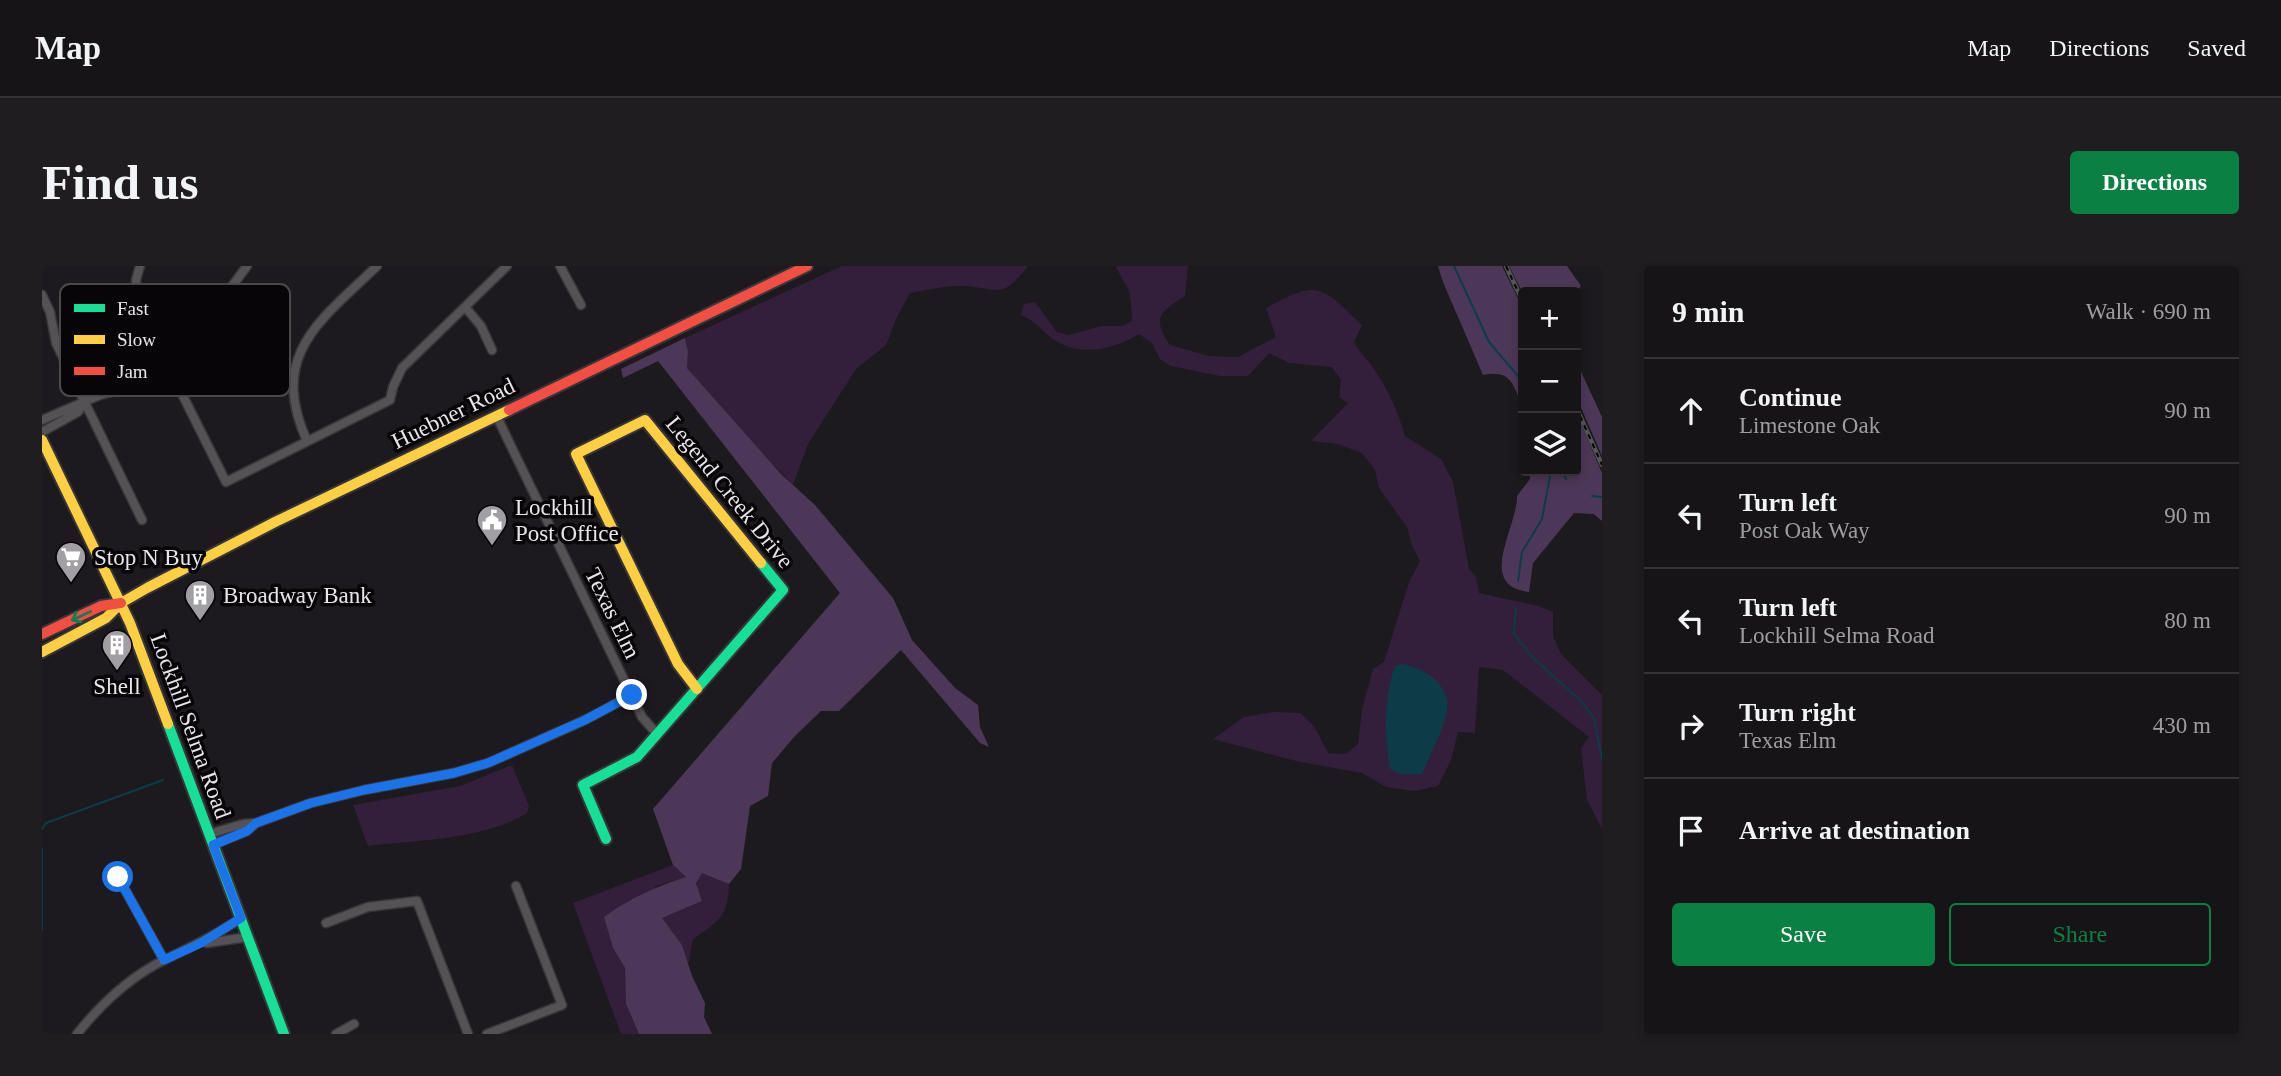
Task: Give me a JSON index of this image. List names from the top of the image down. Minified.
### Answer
{"streets":{"main road":["Huebner Road","Legend Creek Drive","Lockhill Selma Road"],"street":["Texas Elm"]},"crossings":[["Huebner Road","Texas Elm"],["Huebner Road","Lockhill Selma Road"],["Texas Elm","Lockhill Selma Road"]],"places":{"public building":["Lockhill Post Office"],"supermarket":["Stop N Buy"],"building":["Broadway Bank","Shell"]},"legend":["Fast","Slow","Jam"],"page":{"header":"Map","nav":["Map","Directions","Saved"],"buttons":["Directions",["Save","Share"]],"title":"Find us","heading":["9 min","Walk · 690 m"],"map_buttons":["+","−"],"list":[["Continue","Limestone Oak","90 m"],["Turn left","Post Oak Way","90 m"],["Turn left","Lockhill Selma Road","80 m"],["Turn right","Texas Elm","430 m"],"Arrive at destination"]}}
